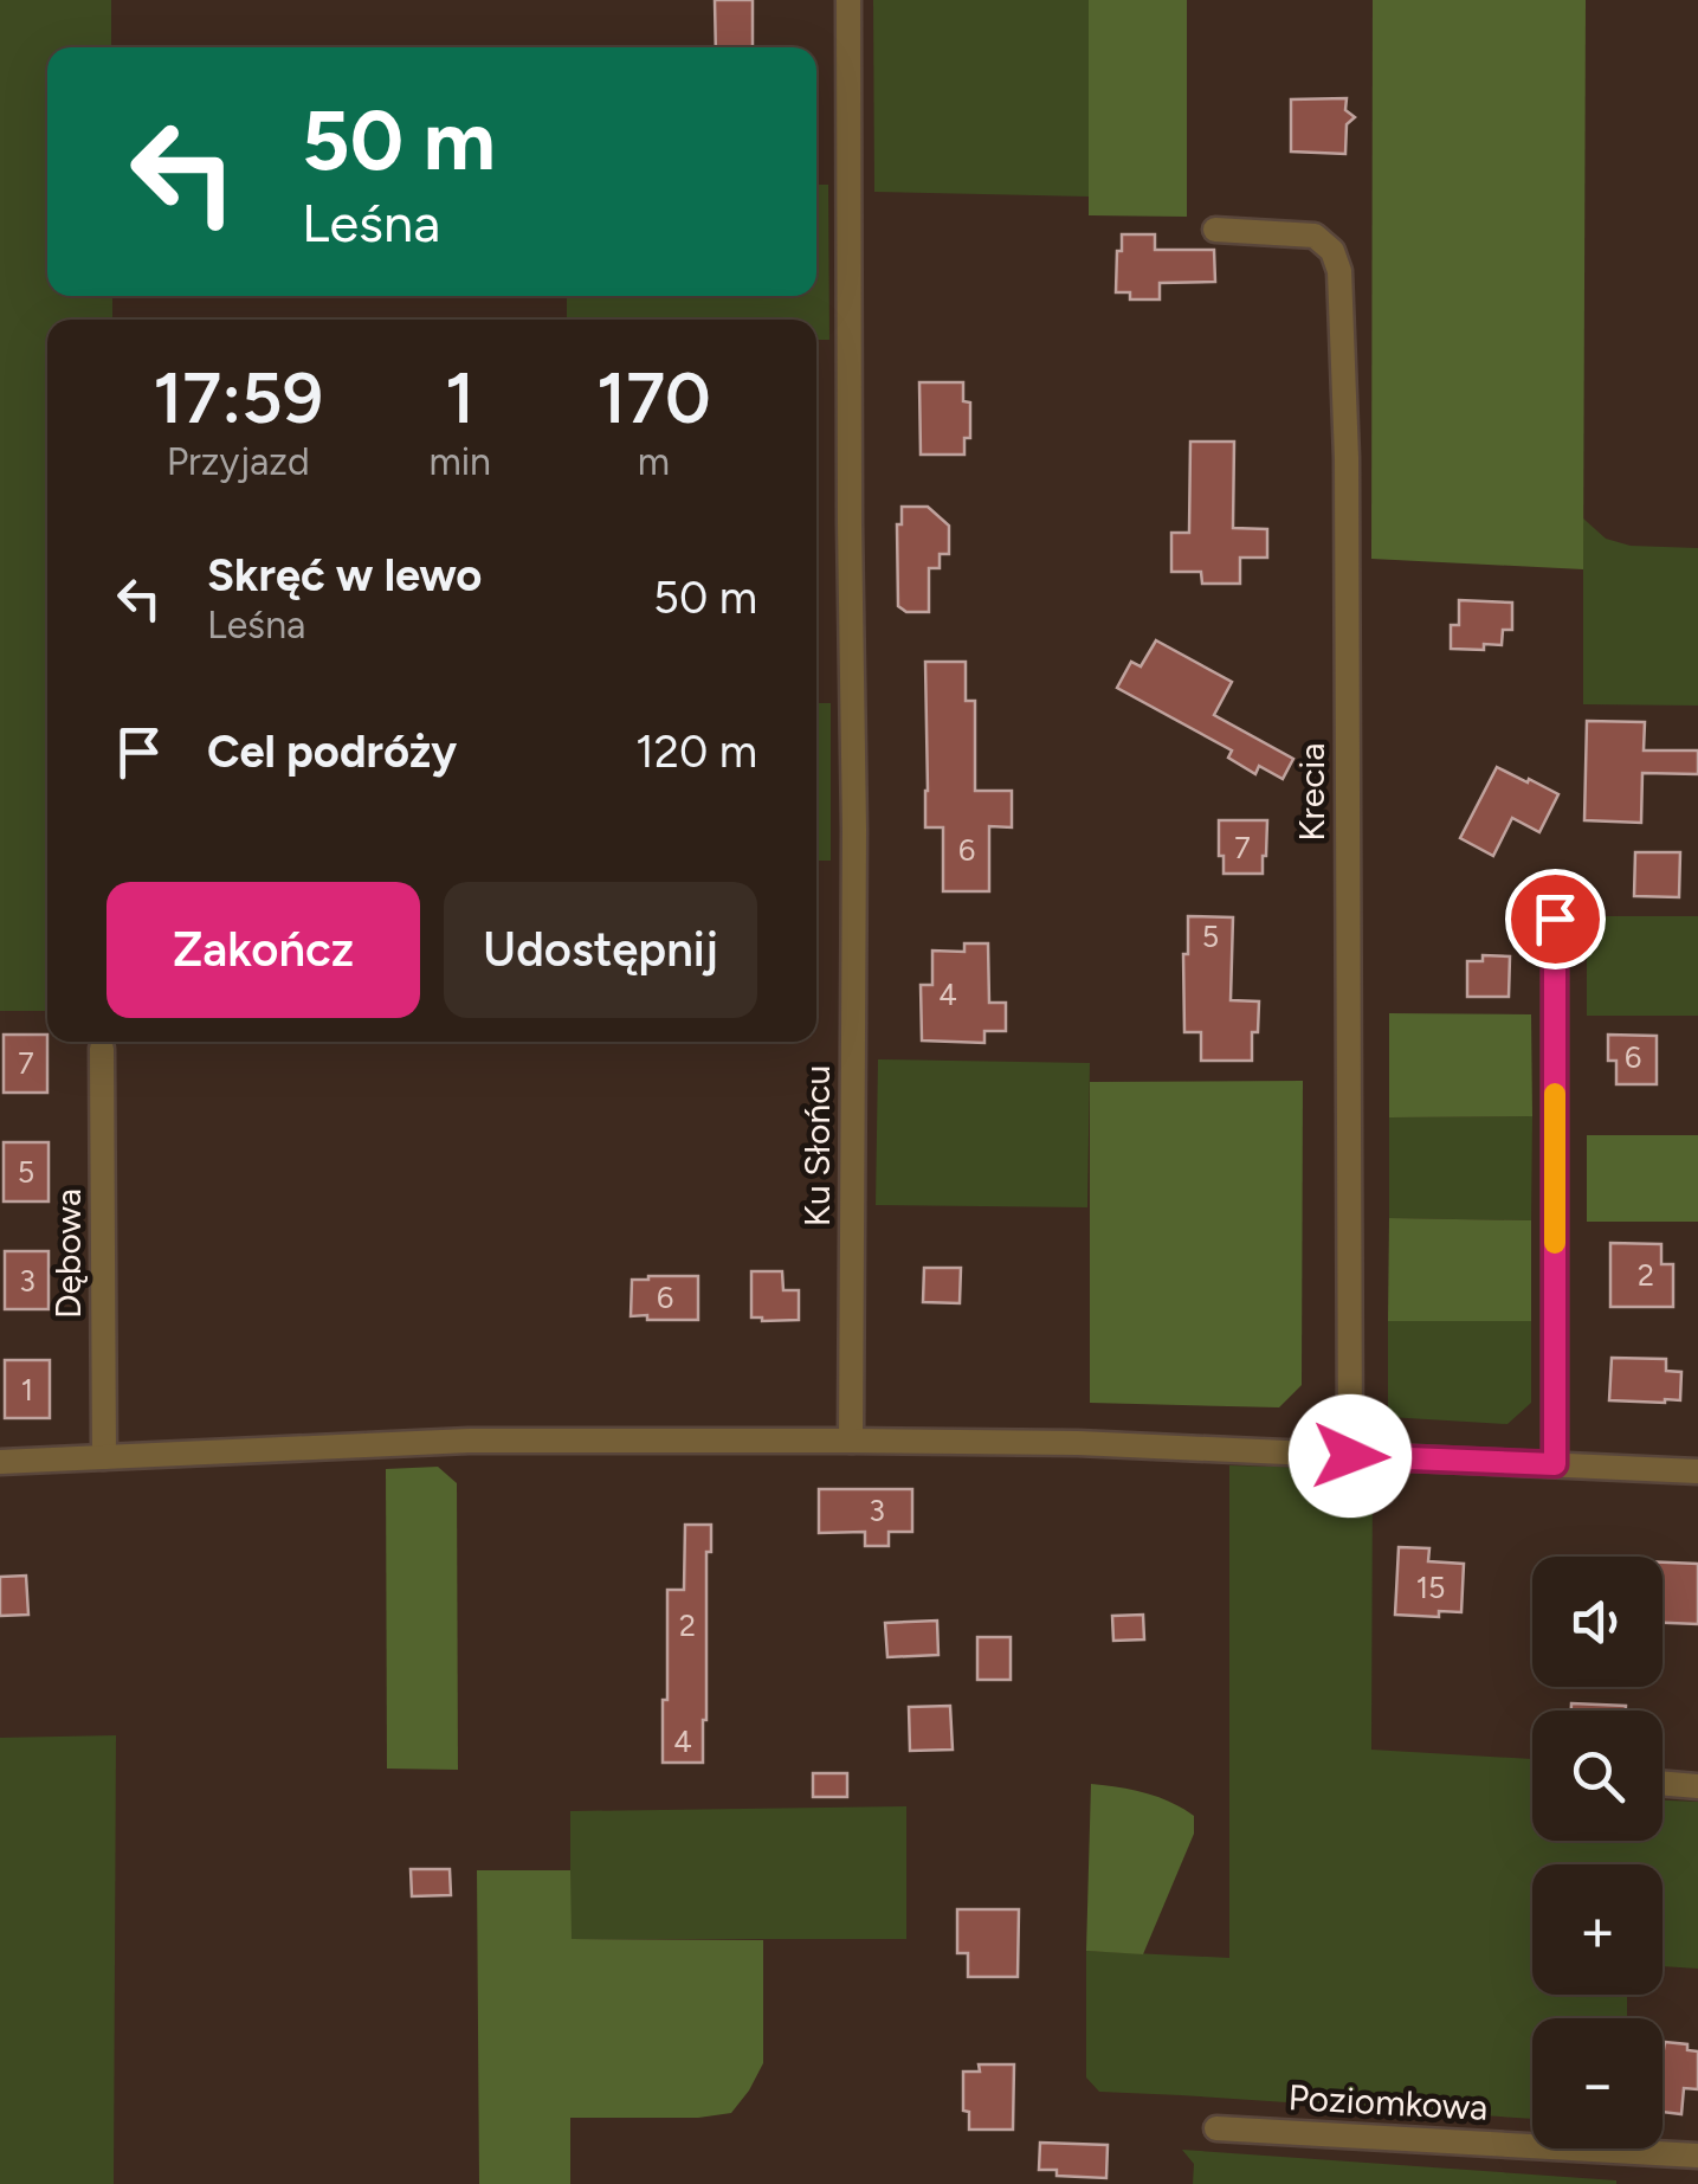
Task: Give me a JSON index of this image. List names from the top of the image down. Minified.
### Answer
{"streets":{"street":["Krecia","Ku Słońcu","Dębowa","Poziomkowa"]},"house_numbers":["7","6","5","4","6","7","5","2","3","6","1","3","15","2","4"],"page":{"turn":["50 m","Leśna"],"eta":["17:59","Przyjazd","1","min","170","m"],"list":[{"name":"Skręć w lewo","note":"Leśna","value":"50 m"},{"name":"Cel podróży","value":"120 m"}],"buttons":["Zakończ","Udostępnij"],"map_buttons":["+","−"]}}
